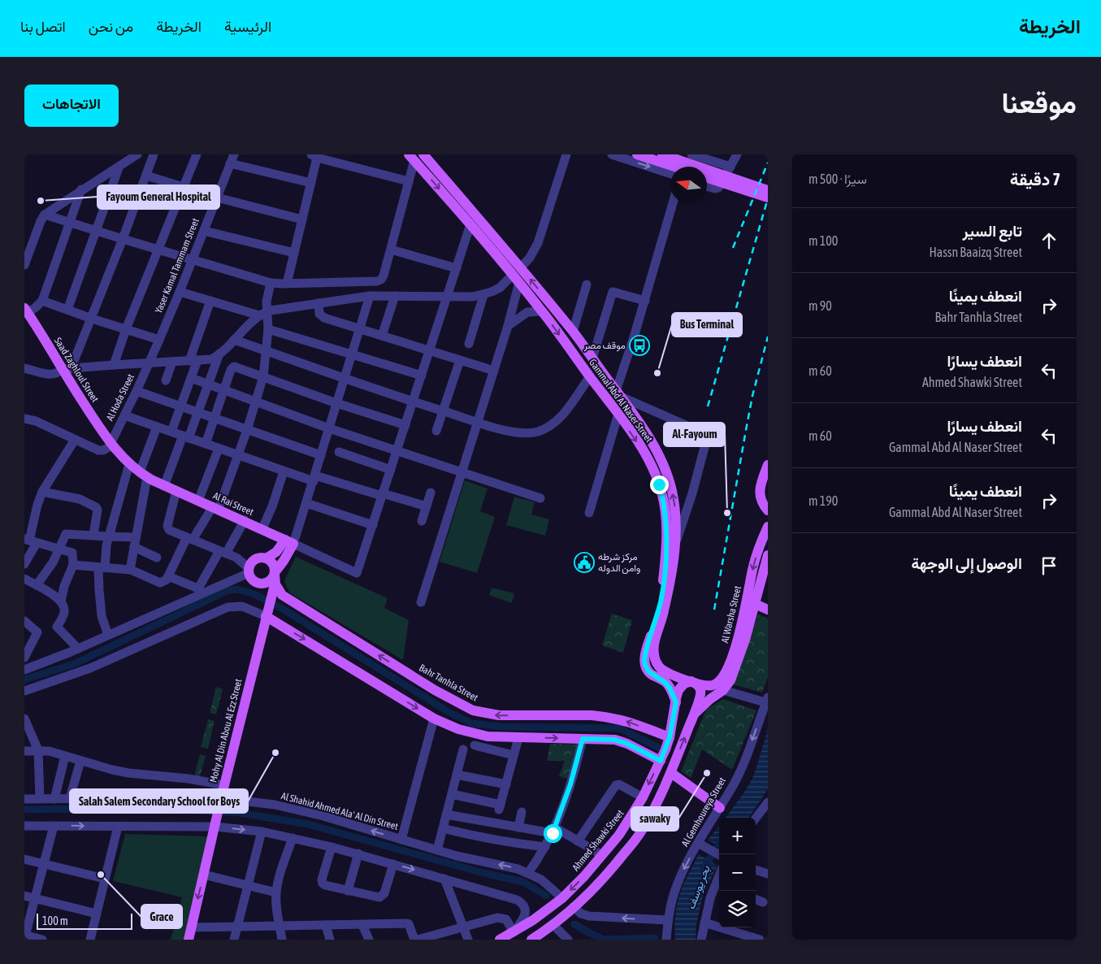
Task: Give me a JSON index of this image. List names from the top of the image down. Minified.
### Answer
{"streets":{"main road":["Saad Zaghloul Street","Gammal Abd Al Naser Street","Al Rai Street","Al Warsha Street","Bahr Tanhla Street","Mohy Al Din Abou Al Ezz Street","Ahmed Shawki Street"],"street":["Yaser Kamal Tammam Street","Al Hoda Street","Al Shahid Ahmed Ala' Al Din Street","Al Gemhoureya Street"]},"crossings":[["Yaser Kamal Tammam Street","Al Hoda Street"],["Saad Zaghloul Street","Al Hoda Street"],["Saad Zaghloul Street","Al Rai Street"],["Al Hoda Street","Al Rai Street"],["Al Warsha Street","Ahmed Shawki Street"],["Bahr Tanhla Street","Ahmed Shawki Street"],["Mohy Al Din Abou Al Ezz Street","Al Shahid Ahmed Ala' Al Din Street"],["Al Shahid Ahmed Ala' Al Din Street","Ahmed Shawki Street"]],"water":["بحر يوسف"],"places":{"other":["Fayoum General Hospital","Bus Terminal","Al-Fayoum","Salah Salem Secondary School for Boys","sawaky","Grace"],"bus stop":["موقف مصر"],"public building":["مركز شرطه وامن الدوله"]},"scale_bar":"100 m","north":"left","page":{"header":"الخريطة","nav":["الرئيسية","الخريطة","من نحن","اتصل بنا"],"title":"موقعنا","buttons":"الاتجاهات","heading":["7 دقيقة","سيرًا · 500 m"],"list":[["تابع السير","Hassn Baaizq Street","100 m"],["انعطف يمينًا","Bahr Tanhla Street","90 m"],["انعطف يسارًا","Ahmed Shawki Street","60 m"],["انعطف يسارًا","Gammal Abd Al Naser Street","60 m"],["انعطف يمينًا","Gammal Abd Al Naser Street","190 m"],"الوصول إلى الوجهة"],"map_buttons":["+","−"],"scale":"100 m"}}
